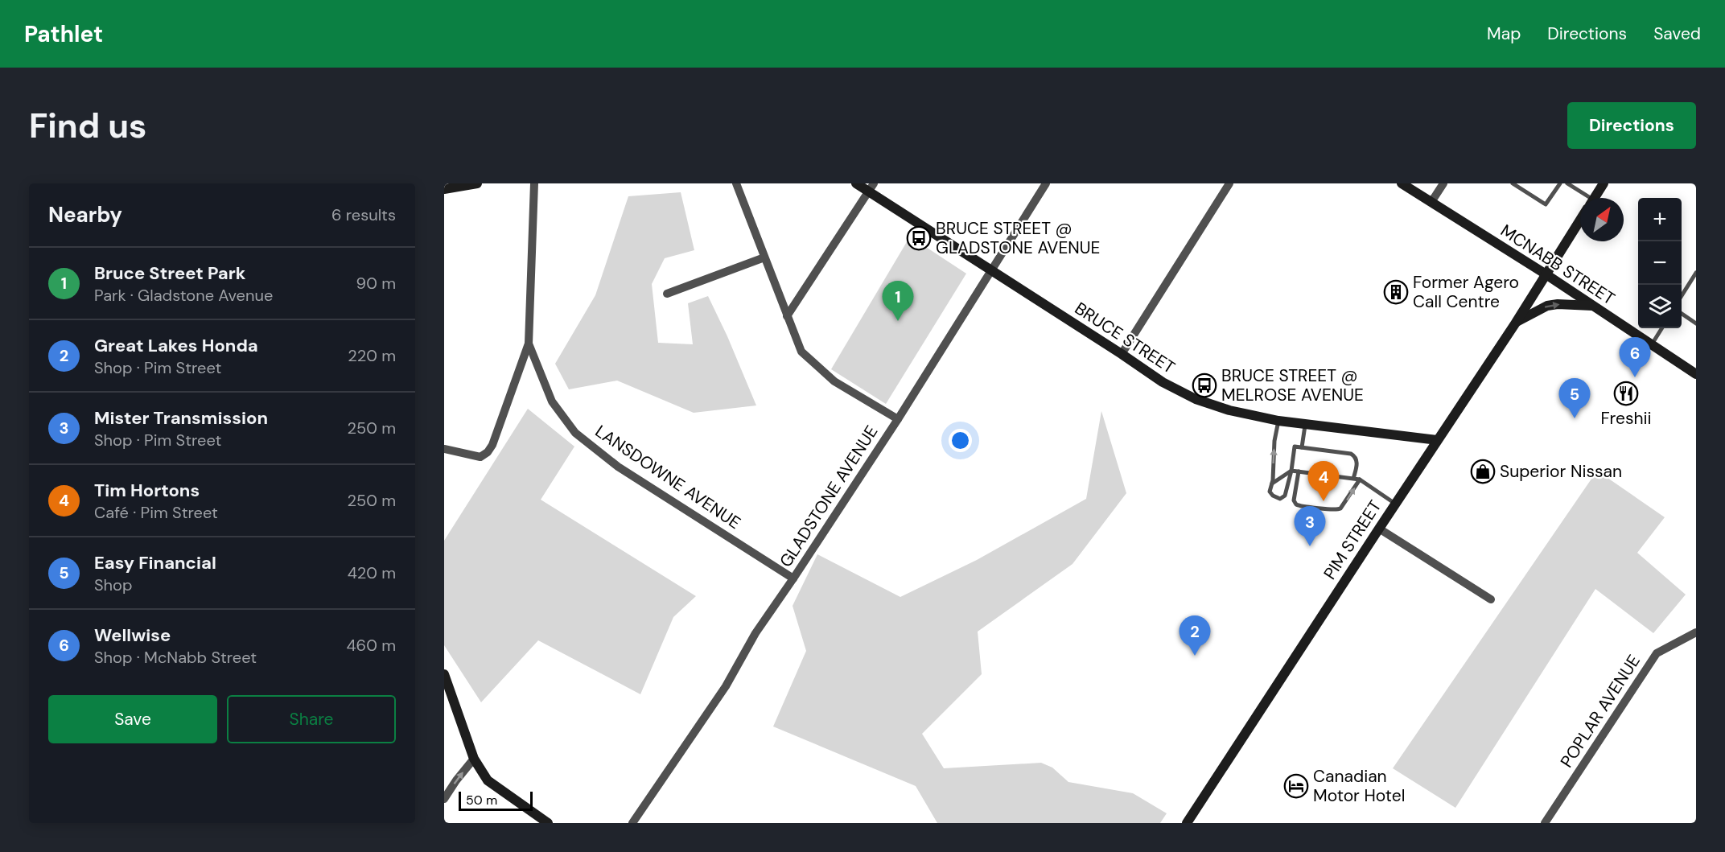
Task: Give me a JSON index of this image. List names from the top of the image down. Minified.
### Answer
{"streets":{"main road":["MCNABB STREET","BRUCE STREET","PIM STREET"],"street":["LANSDOWNE AVENUE","GLADSTONE AVENUE","POPLAR AVENUE"]},"crossings":[["MCNABB STREET","PIM STREET"],["BRUCE STREET","GLADSTONE AVENUE"],["BRUCE STREET","PIM STREET"],["LANSDOWNE AVENUE","GLADSTONE AVENUE"]],"places":{"bus stop":["BRUCE STREET @ GLADSTONE AVENUE","BRUCE STREET @ MELROSE AVENUE"],"building":["Former Agero Call Centre"],"restaurant":["Freshii"],"shop":["Superior Nissan"],"hotel":["Canadian Motor Hotel"]},"scale_bar":"50 m","north":"top right","page":{"header":"Pathlet","nav":["Map","Directions","Saved"],"buttons":["Directions",["Save","Share"]],"title":"Find us","heading":["Nearby","6 results"],"map_buttons":["+","−"],"list":[{"mark":"1","name":"Bruce Street Park","note":"Park · Gladstone Avenue","value":"90 m"},{"mark":"2","name":"Great Lakes Honda","note":"Shop · Pim Street","value":"220 m"},{"mark":"3","name":"Mister Transmission","note":"Shop · Pim Street","value":"250 m"},{"mark":"4","name":"Tim Hortons","note":"Café · Pim Street","value":"250 m"},{"mark":"5","name":"Easy Financial","note":"Shop","value":"420 m"},{"mark":"6","name":"Wellwise","note":"Shop · McNabb Street","value":"460 m"}],"pins":["1","6","5","4","3","2"],"scale":"50 m"}}
